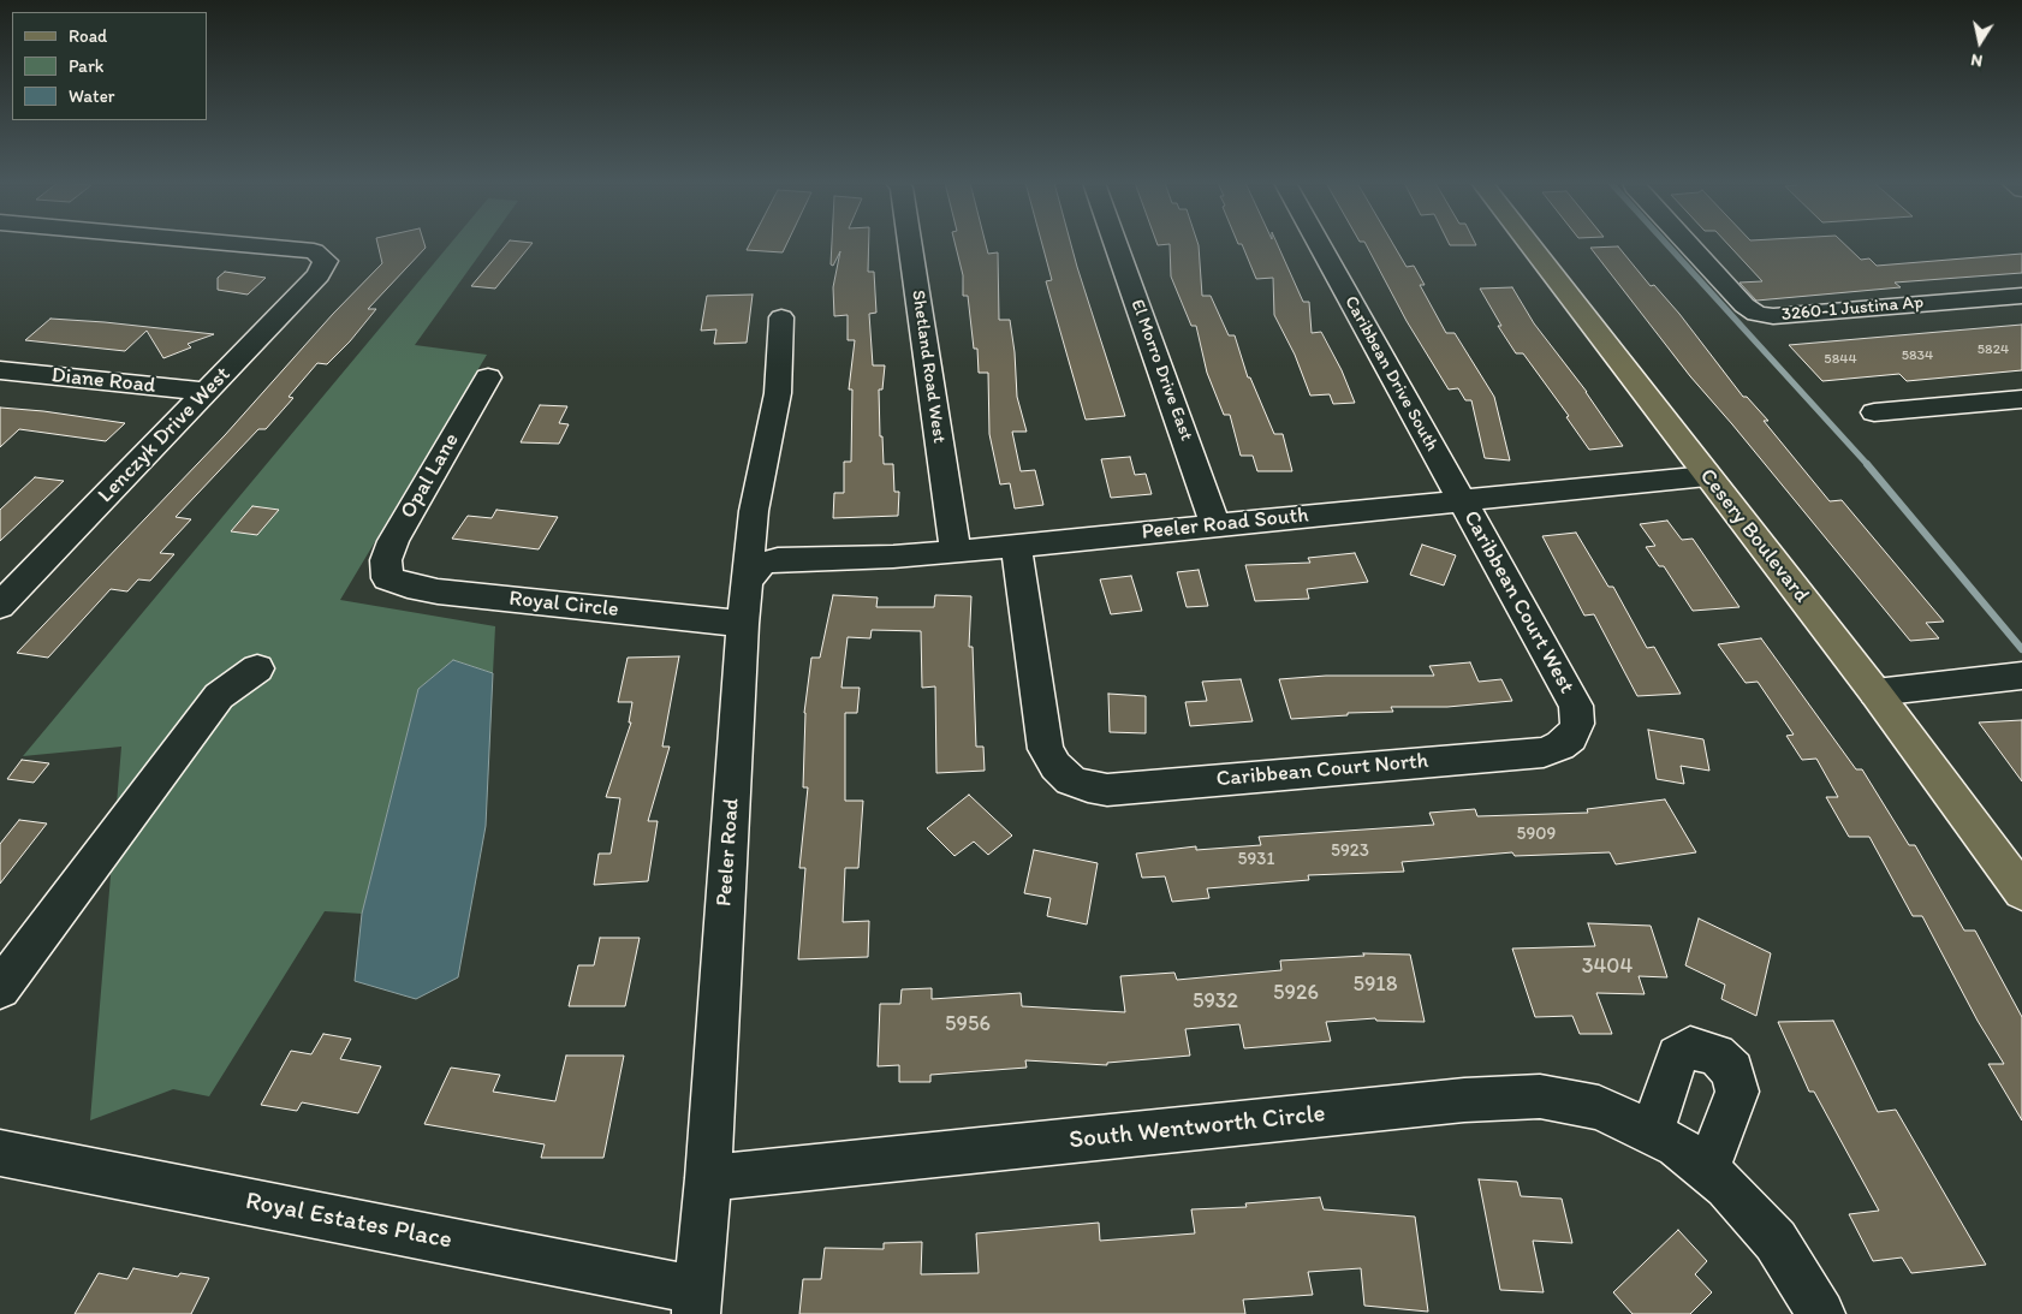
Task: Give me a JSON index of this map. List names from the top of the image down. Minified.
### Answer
{"streets":{"main road":["Cesery Boulevard"],"street":["3260-1 Justina Ap","Shetland Road West","El Morro Drive East","Caribbean Drive South","Diane Road","Lenczyk Drive West","Opal Lane","Peeler Road South","Caribbean Court West","Royal Circle","Caribbean Court North","Peeler Road","South Wentworth Circle","Royal Estates Place"]},"crossings":[["Shetland Road West","Peeler Road South"],["El Morro Drive East","Peeler Road South"],["Caribbean Drive South","Peeler Road South"],["Caribbean Drive South","Caribbean Court West"],["Diane Road","Lenczyk Drive West"],["Opal Lane","Royal Circle"],["Peeler Road South","Cesery Boulevard"],["Peeler Road South","Caribbean Court West"],["Peeler Road South","Caribbean Court North"],["Peeler Road South","Peeler Road"],["Caribbean Court West","Caribbean Court North"],["Royal Circle","Peeler Road"],["Peeler Road","South Wentworth Circle"],["Peeler Road","Royal Estates Place"]],"house_numbers":["5824","5834","5844","5909","5923","5931","3404","5918","5926","5932","5956"],"legend":["Road","Park","Water"],"north":"bottom"}
